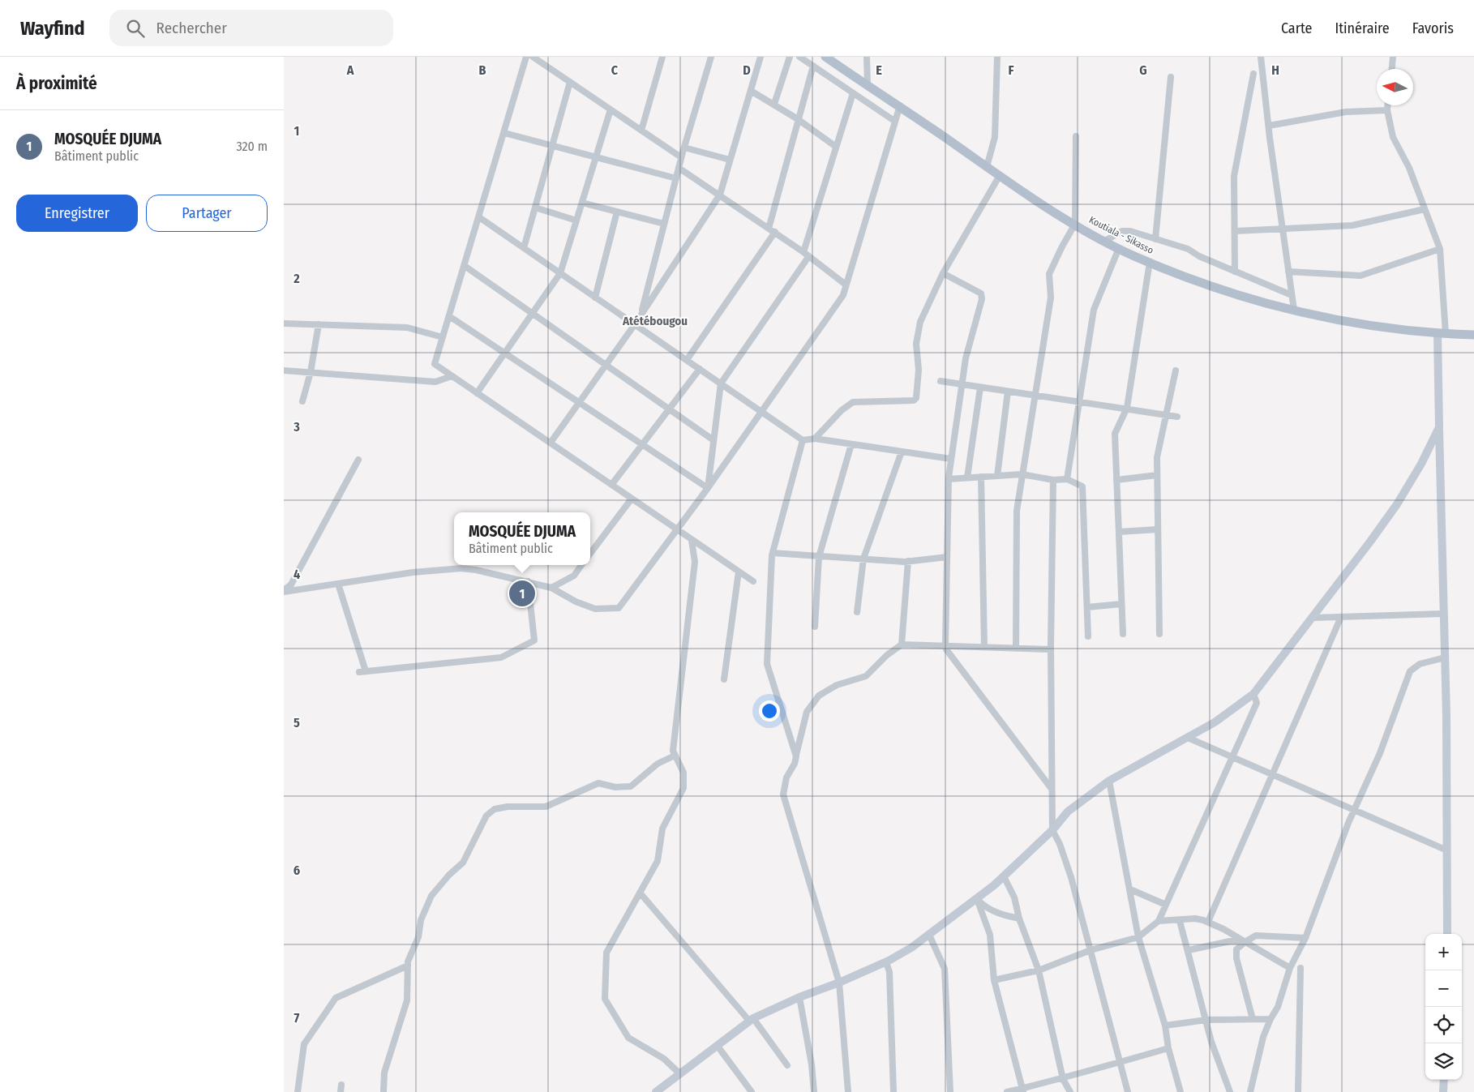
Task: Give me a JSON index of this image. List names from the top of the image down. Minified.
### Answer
{"streets":{"main road":["Koutiala - Sikasso"]},"districts":["Atétébougou"],"north":"left","page":{"header":"Wayfind","search":"Rechercher","nav":["Carte","Itinéraire","Favoris"],"heading":"À proximité","list":[{"mark":"1","name":"MOSQUÉE DJUMA","note":"Bâtiment public","value":"320 m"}],"buttons":["Enregistrer","Partager"],"popup":["MOSQUÉE DJUMA","Bâtiment public"],"pins":"1","map_buttons":["+","−"]},"grid":{"columns":["A","B","C","D","E","F","G","H"],"rows":["1","2","3","4","5","6","7"]}}
